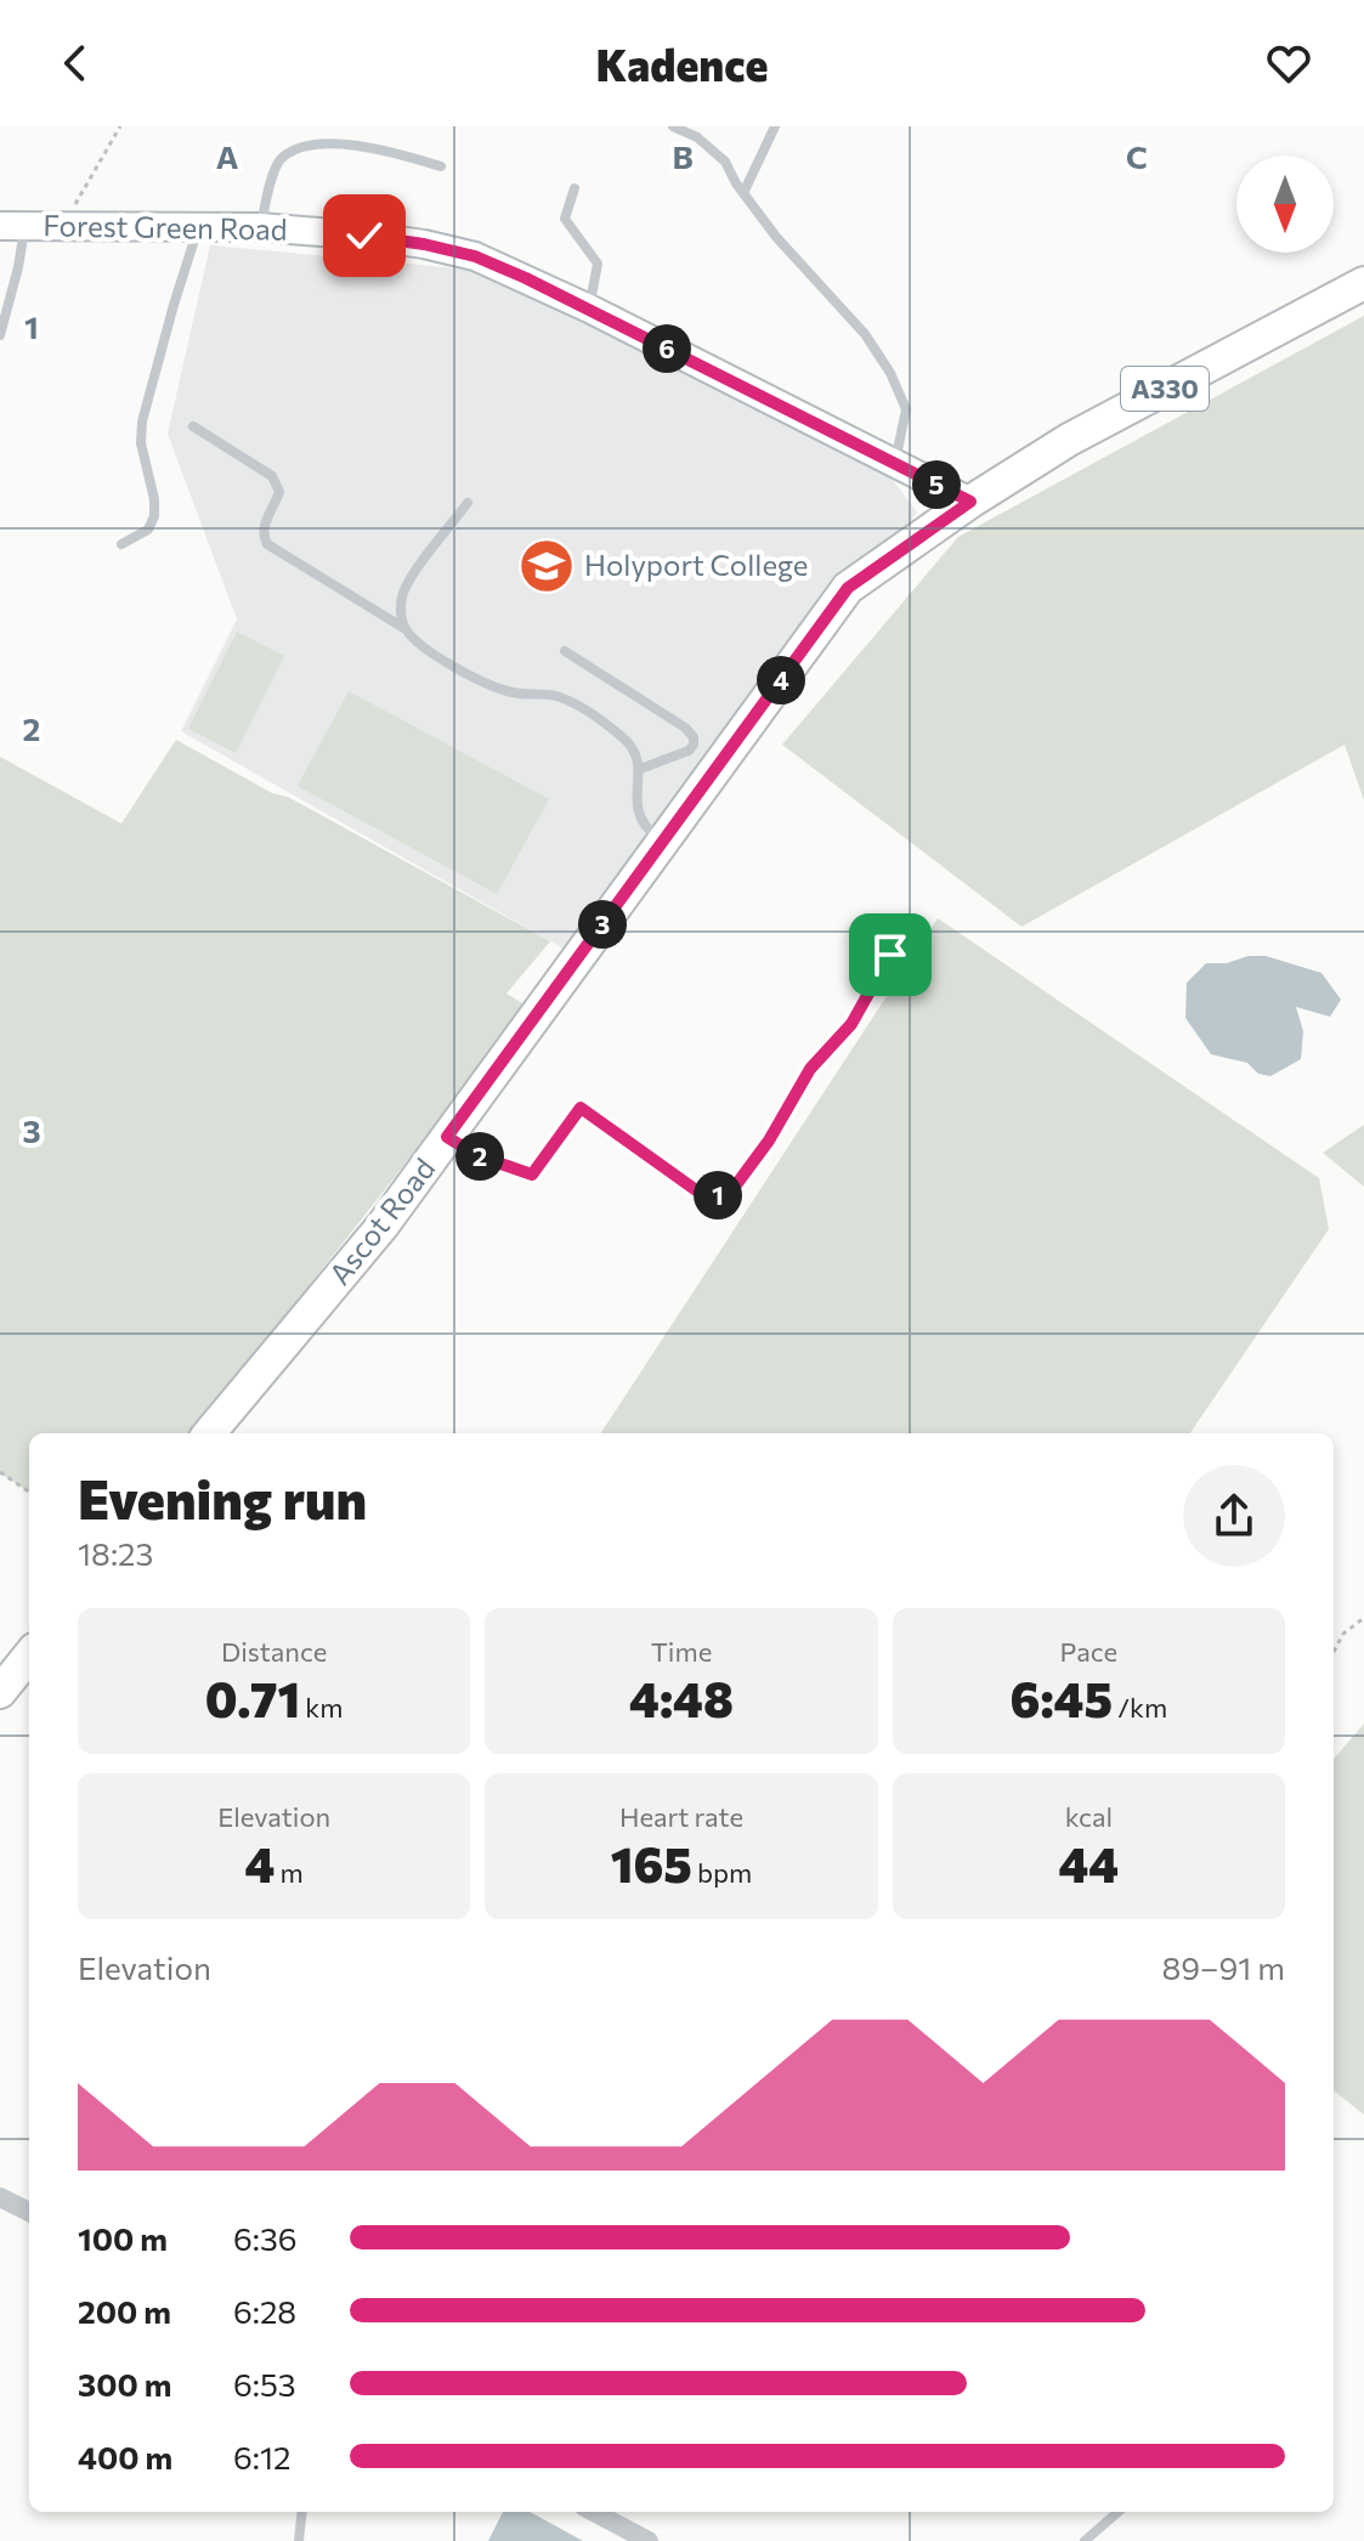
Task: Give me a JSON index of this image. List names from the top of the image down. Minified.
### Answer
{"streets":{"main road":["Forest Green Road","A330","Ascot Road"]},"crossings":[["Forest Green Road","Ascot Road"]],"places":{"school or university":["Holyport College"]},"north":"bottom","page":{"header":"Kadence","pins":["6","5","4","3","2","1"],"heading":["Evening run","18:23"],"stats":[["Distance","0.71 km"],["Time","4:48"],["Pace","6:45 /km"],["Elevation","4 m"],["Heart rate","165 bpm"],["kcal","44"]],"chart":["Elevation","89–91 m"],"list":[{"name":"100 m","note":"6:36"},{"name":"200 m","note":"6:28"},{"name":"300 m","note":"6:53"},{"name":"400 m","note":"6:12"}]},"grid":{"columns":["A","B","C"],"rows":["1","2","3"]}}
